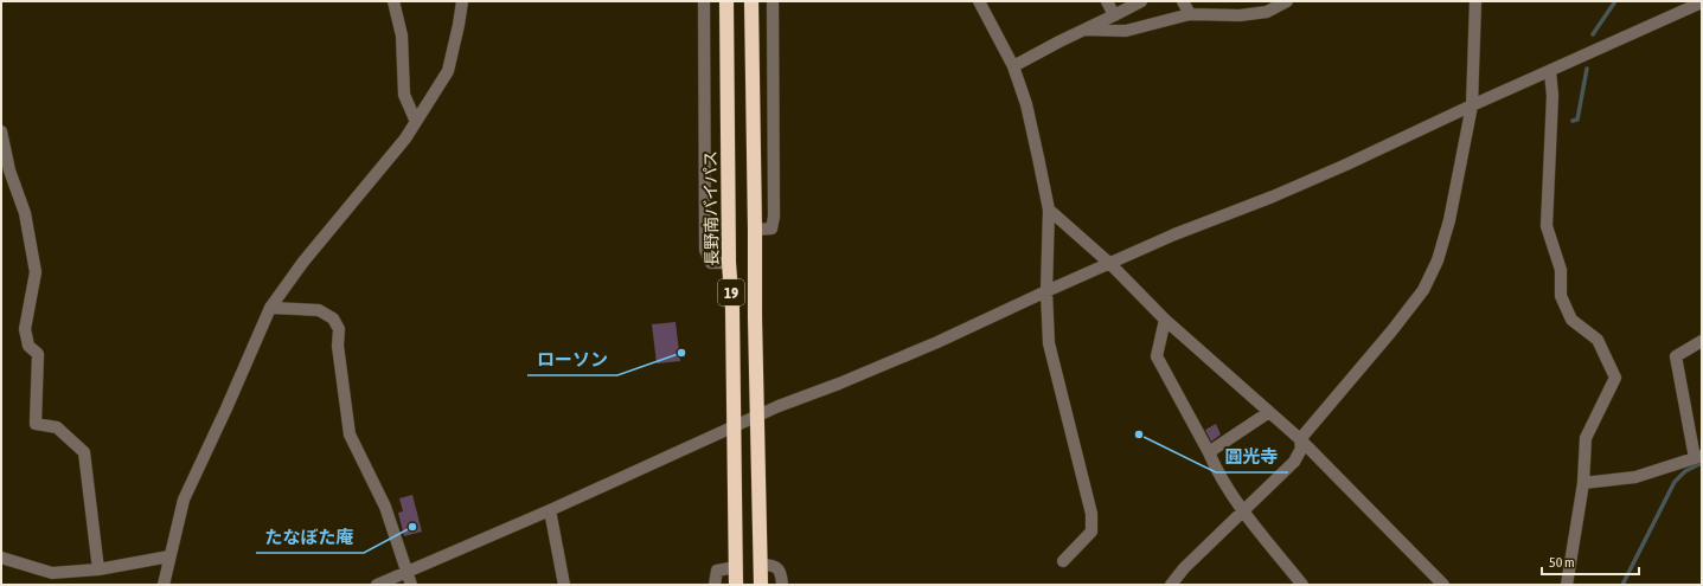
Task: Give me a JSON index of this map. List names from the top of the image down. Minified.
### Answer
{"streets":{"highway":["長野南バイパス","19"]},"places":["ローソン","圓光寺","たなぼた庵"],"scale_bar":"50 m"}
